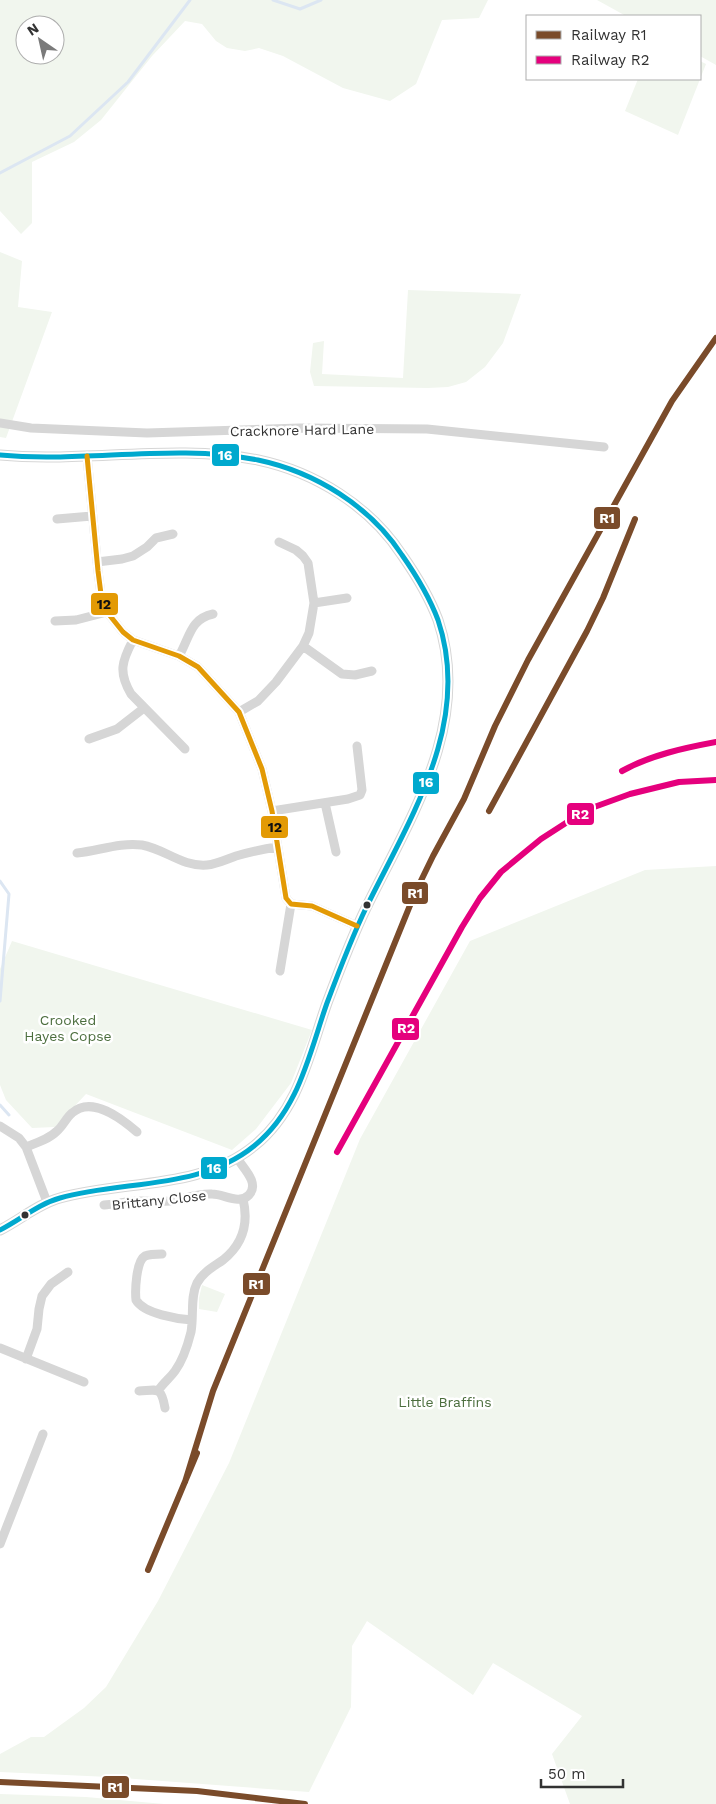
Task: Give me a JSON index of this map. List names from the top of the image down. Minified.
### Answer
{"streets":{"street":["Cracknore Hard Lane","Brittany Close"]},"parks":["Crooked Hayes Copse","Little Braffins"],"lines":["rail line R1","transit line 16","transit line 12","rail line R2"],"legend":["Railway R1","Railway R2"],"scale_bar":"50 m","north":"top left"}
